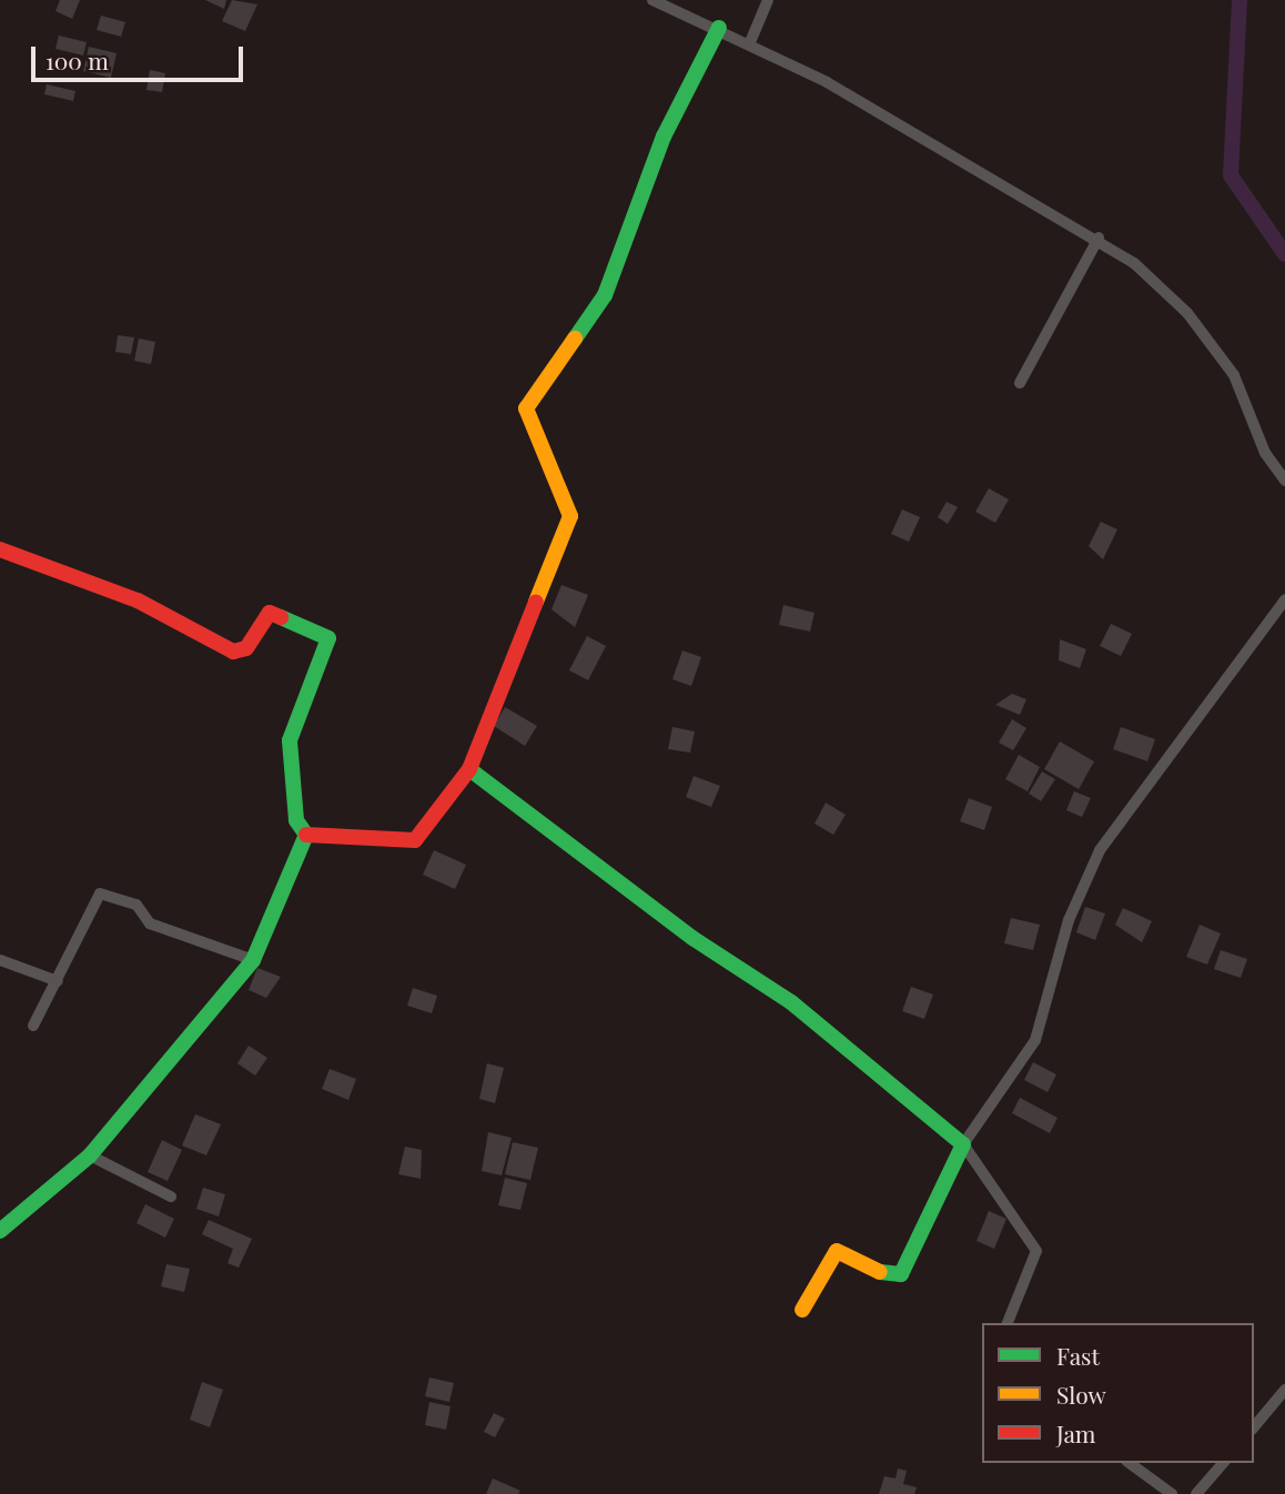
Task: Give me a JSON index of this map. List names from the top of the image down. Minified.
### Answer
{"legend":["Fast","Slow","Jam"],"scale_bar":"100 m"}
